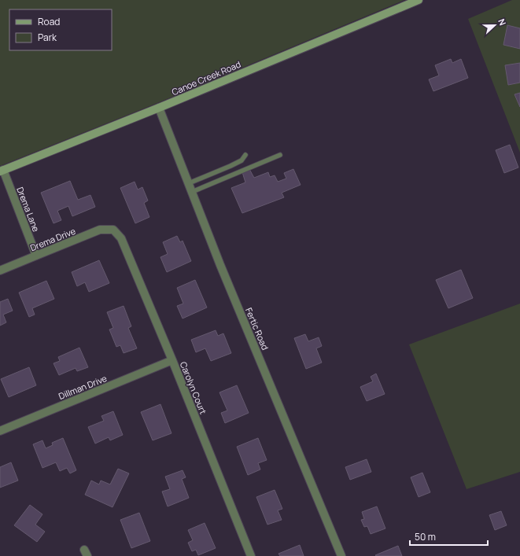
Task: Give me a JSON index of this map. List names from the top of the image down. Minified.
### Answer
{"streets":{"main road":["Canoe Creek Road"],"street":["Drema Lane","Drema Drive","Fertic Road","Dillman Drive","Carolyn Court"]},"crossings":[["Canoe Creek Road","Drema Lane"],["Canoe Creek Road","Fertic Road"],["Drema Lane","Drema Drive"],["Drema Drive","Carolyn Court"],["Dillman Drive","Carolyn Court"]],"legend":["Road","Park"],"scale_bar":"50 m","north":"right"}
